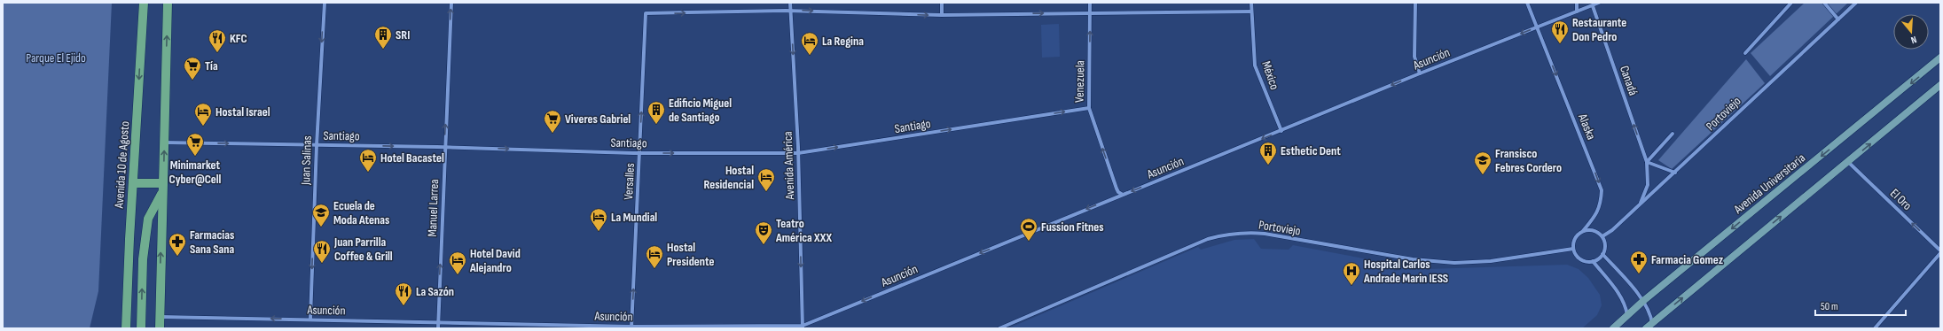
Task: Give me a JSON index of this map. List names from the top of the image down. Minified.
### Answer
{"streets":{"main road":["Avenida 10 de Agosto","Avenida Universitaria"],"street":["Asunción","México","Canadá","Venezuela","Portoviejo","Santiago","Alaska","Juan Salinas","Avenida América","Versalles","El Oro","Manuel Larrea"]},"crossings":[["Asunción","México"],["Asunción","Canadá"],["Asunción","Venezuela"],["Asunción","Alaska"],["Asunción","Juan Salinas"],["Asunción","Avenida América"],["Asunción","Versalles"],["Asunción","Manuel Larrea"],["Canadá","Portoviejo"],["Venezuela","Santiago"],["Portoviejo","Alaska"],["Santiago","Juan Salinas"],["Santiago","Avenida América"],["Santiago","Versalles"],["Santiago","Manuel Larrea"],["Avenida América","Versalles"]],"one_way":["Asunción","Canadá","Venezuela","Santiago","Alaska","Juan Salinas","Avenida América","El Oro","Manuel Larrea"],"parks":["Parque El Ejido"],"places":{"restaurant":["Restaurante Don Pedro","KFC","Juan Parrilla Coffee & Grill","La Sazón"],"building":["SRI","Edificio Miguel de Santiago","Esthetic Dent"],"hotel":["La Regina","Hostal Israel","Hotel Bacastel","Hostal Residencial","La Mundial","Hostal Presidente","Hotel David Alejandro"],"supermarket":["Tía","Viveres Gabriel","Minimarket Cyber@Cell"],"school or university":["Fransisco Febres Cordero","Ecuela de Moda Atenas"],"sports":["Fussion Fitnes"],"theatre":["Teatro América XXX"],"pharmacy":["Farmacias Sana Sana","Farmacia Gomez"],"hospital":["Hospital Carlos Andrade Marin IESS"]},"scale_bar":"50 m","north":"bottom"}
